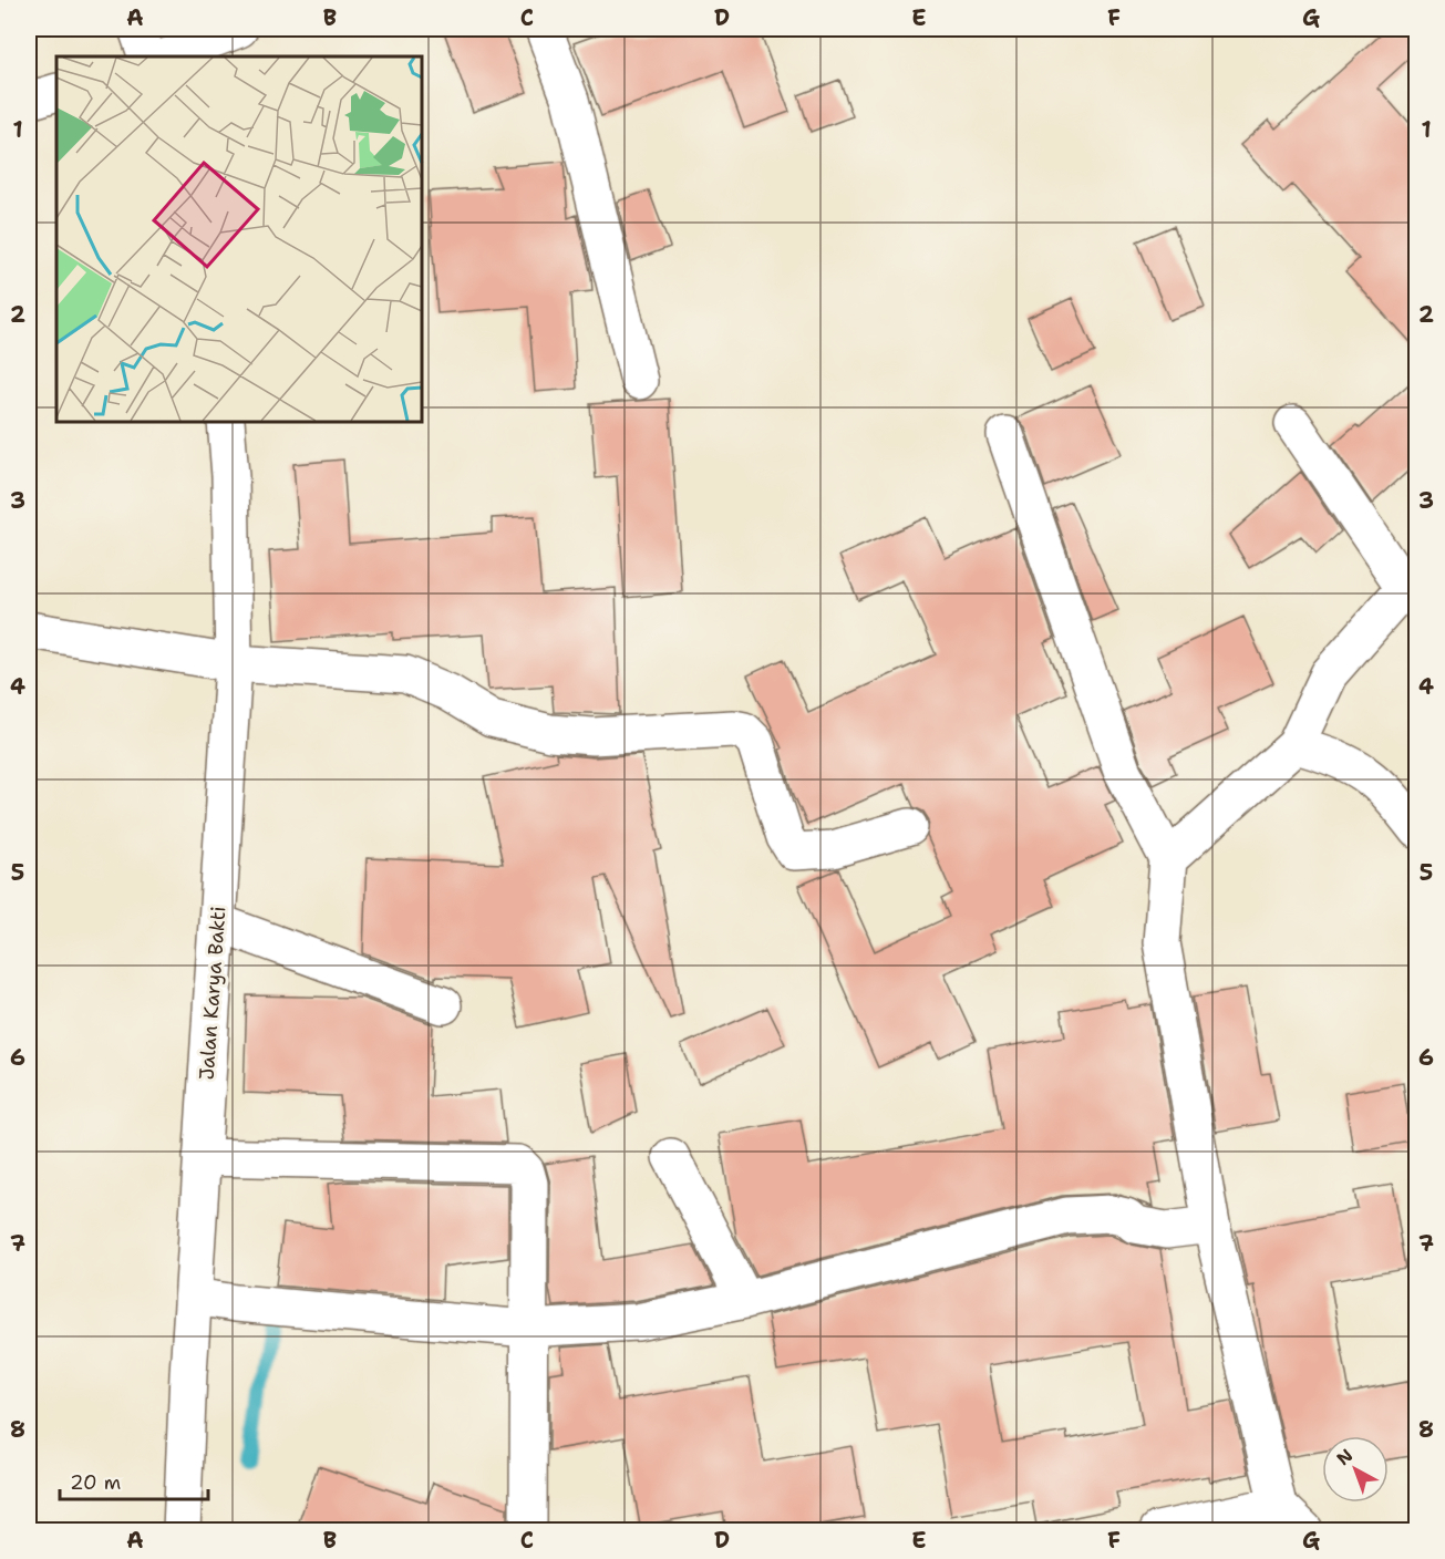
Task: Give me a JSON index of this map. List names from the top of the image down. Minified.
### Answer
{"streets":{"street":["Jalan Karya Bakti"]},"scale_bar":"20 m","north":"top left","grid":{"columns":["A","B","C","D","E","F","G"],"rows":["1","2","3","4","5","6","7","8"]}}
